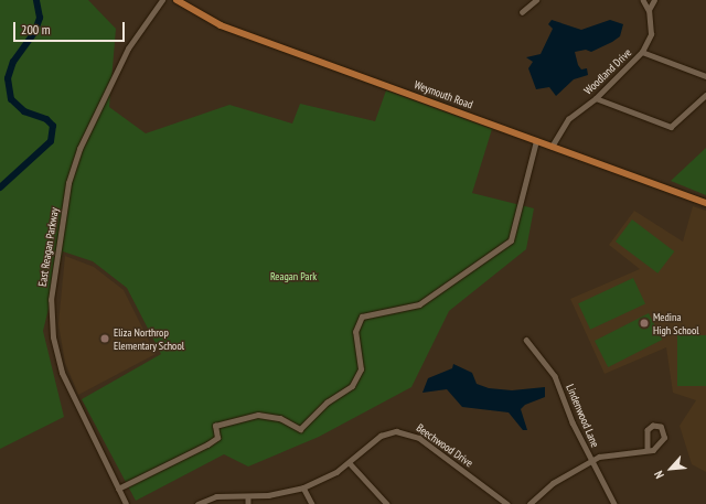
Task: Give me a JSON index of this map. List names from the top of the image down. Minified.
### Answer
{"streets":{"main road":["Weymouth Road"],"street":["Woodland Drive","East Reagan Parkway","Lindenwood Lane","Beechwood Drive"]},"crossings":[["Woodland Drive","Weymouth Road"]],"parks":["Reagan Park"],"places":["Medina High School","Eliza Northrop Elementary School"],"scale_bar":"200 m","north":"bottom left"}
